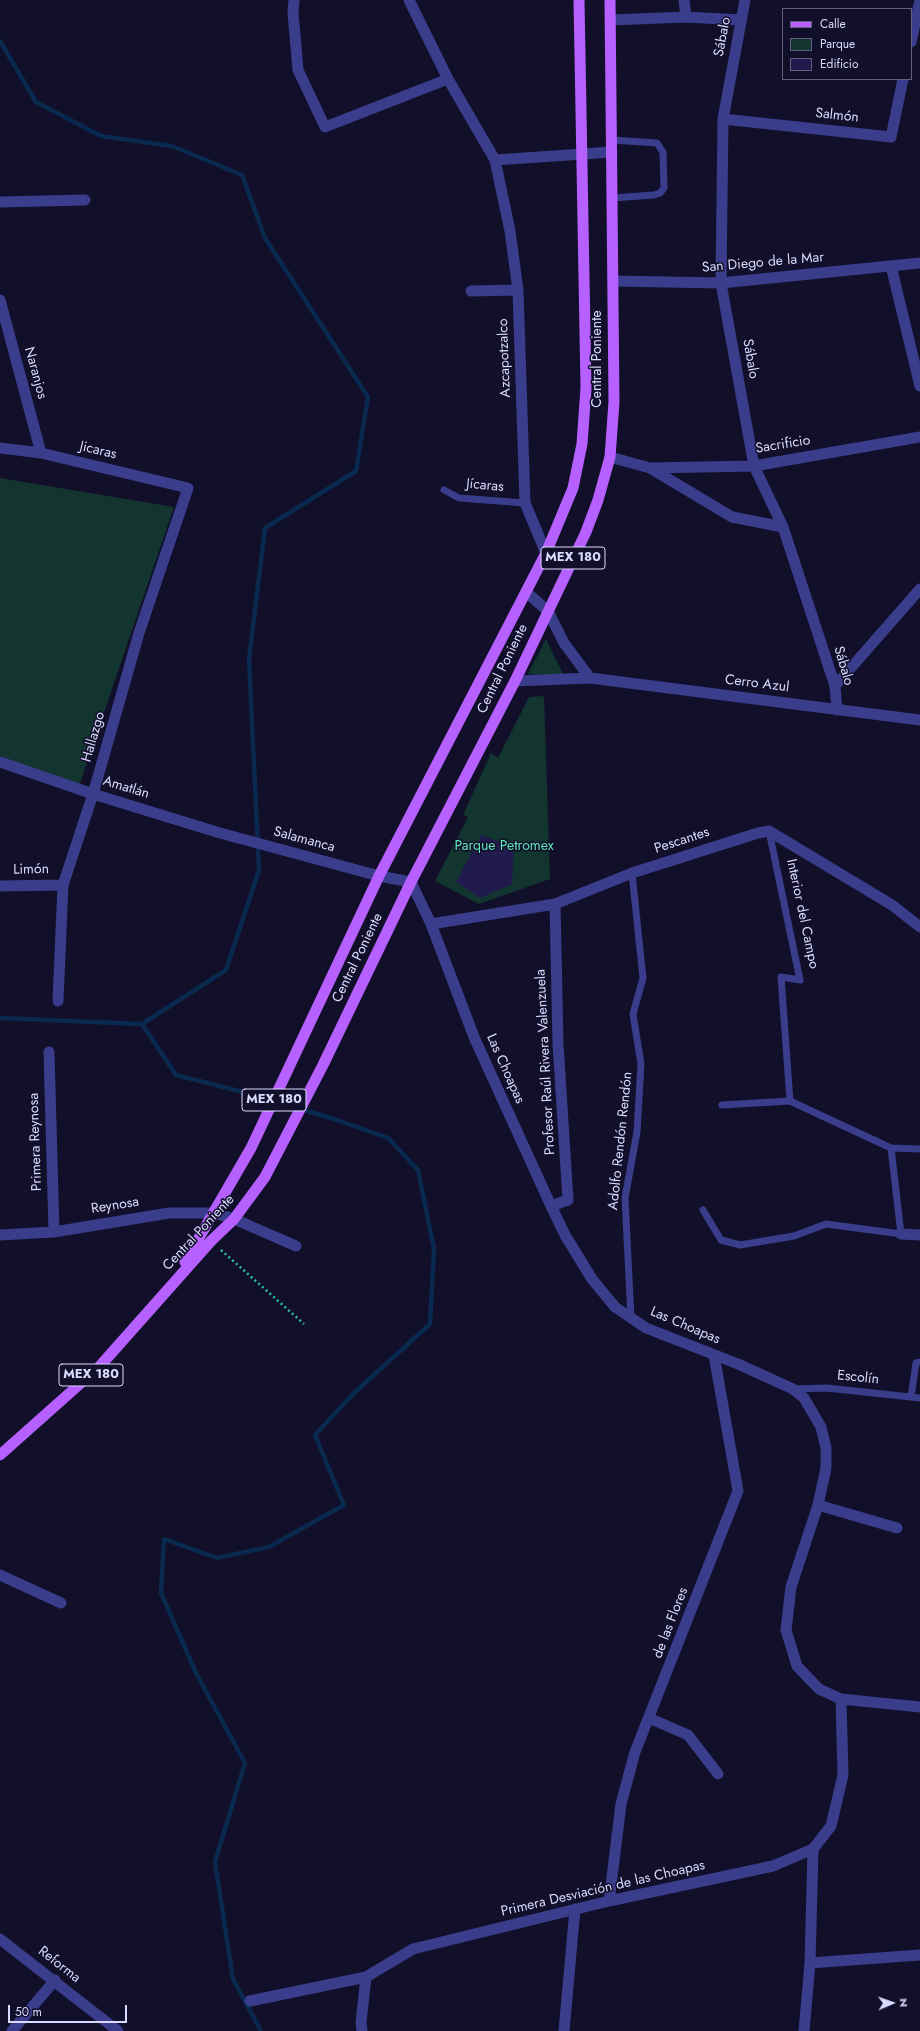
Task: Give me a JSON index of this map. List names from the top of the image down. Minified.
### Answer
{"streets":{"main road":["Central Poniente","MEX 180"],"street":["Sábalo","Salmón","San Diego de la Mar","Azcapotzalco","Naranjos","Sacrificio","Jicaras","Cerro Azul","Hallazgo","Amatlán","Salamanca","Pescantes","Limón","Profesor Raúl Rivera Valenzuela","Las Choapas","Primera Reynosa","Reynosa","de las Flores","Primera Desviación de las Choapas","Reforma"],"lane":["Jícaras","Interior del Campo","Adolfo Rendón Rendón","Escolín"]},"crossings":[["Sábalo","Salmón"],["Sábalo","San Diego de la Mar"],["Sábalo","Sacrificio"],["Sábalo","Cerro Azul"],["San Diego de la Mar","Central Poniente"],["Azcapotzalco","Central Poniente"],["Azcapotzalco","Jícaras"],["Central Poniente","Sacrificio"],["Central Poniente","MEX 180"],["Central Poniente","Cerro Azul"],["Central Poniente","Salamanca"],["Central Poniente","Las Choapas"],["Central Poniente","Reynosa"],["Naranjos","Jicaras"],["Jicaras","Hallazgo"],["Hallazgo","Amatlán"],["Hallazgo","Limón"],["Amatlán","Salamanca"],["Pescantes","Interior del Campo"],["Pescantes","Profesor Raúl Rivera Valenzuela"],["Pescantes","Las Choapas"],["Pescantes","Adolfo Rendón Rendón"],["Profesor Raúl Rivera Valenzuela","Las Choapas"],["Las Choapas","Adolfo Rendón Rendón"],["Las Choapas","Escolín"],["Las Choapas","de las Flores"],["Las Choapas","Primera Desviación de las Choapas"],["Primera Reynosa","Reynosa"],["de las Flores","Primera Desviación de las Choapas"]],"parks":["Parque Petromex"],"legend":["Calle","Parque","Edificio"],"scale_bar":"50 m","north":"right"}
